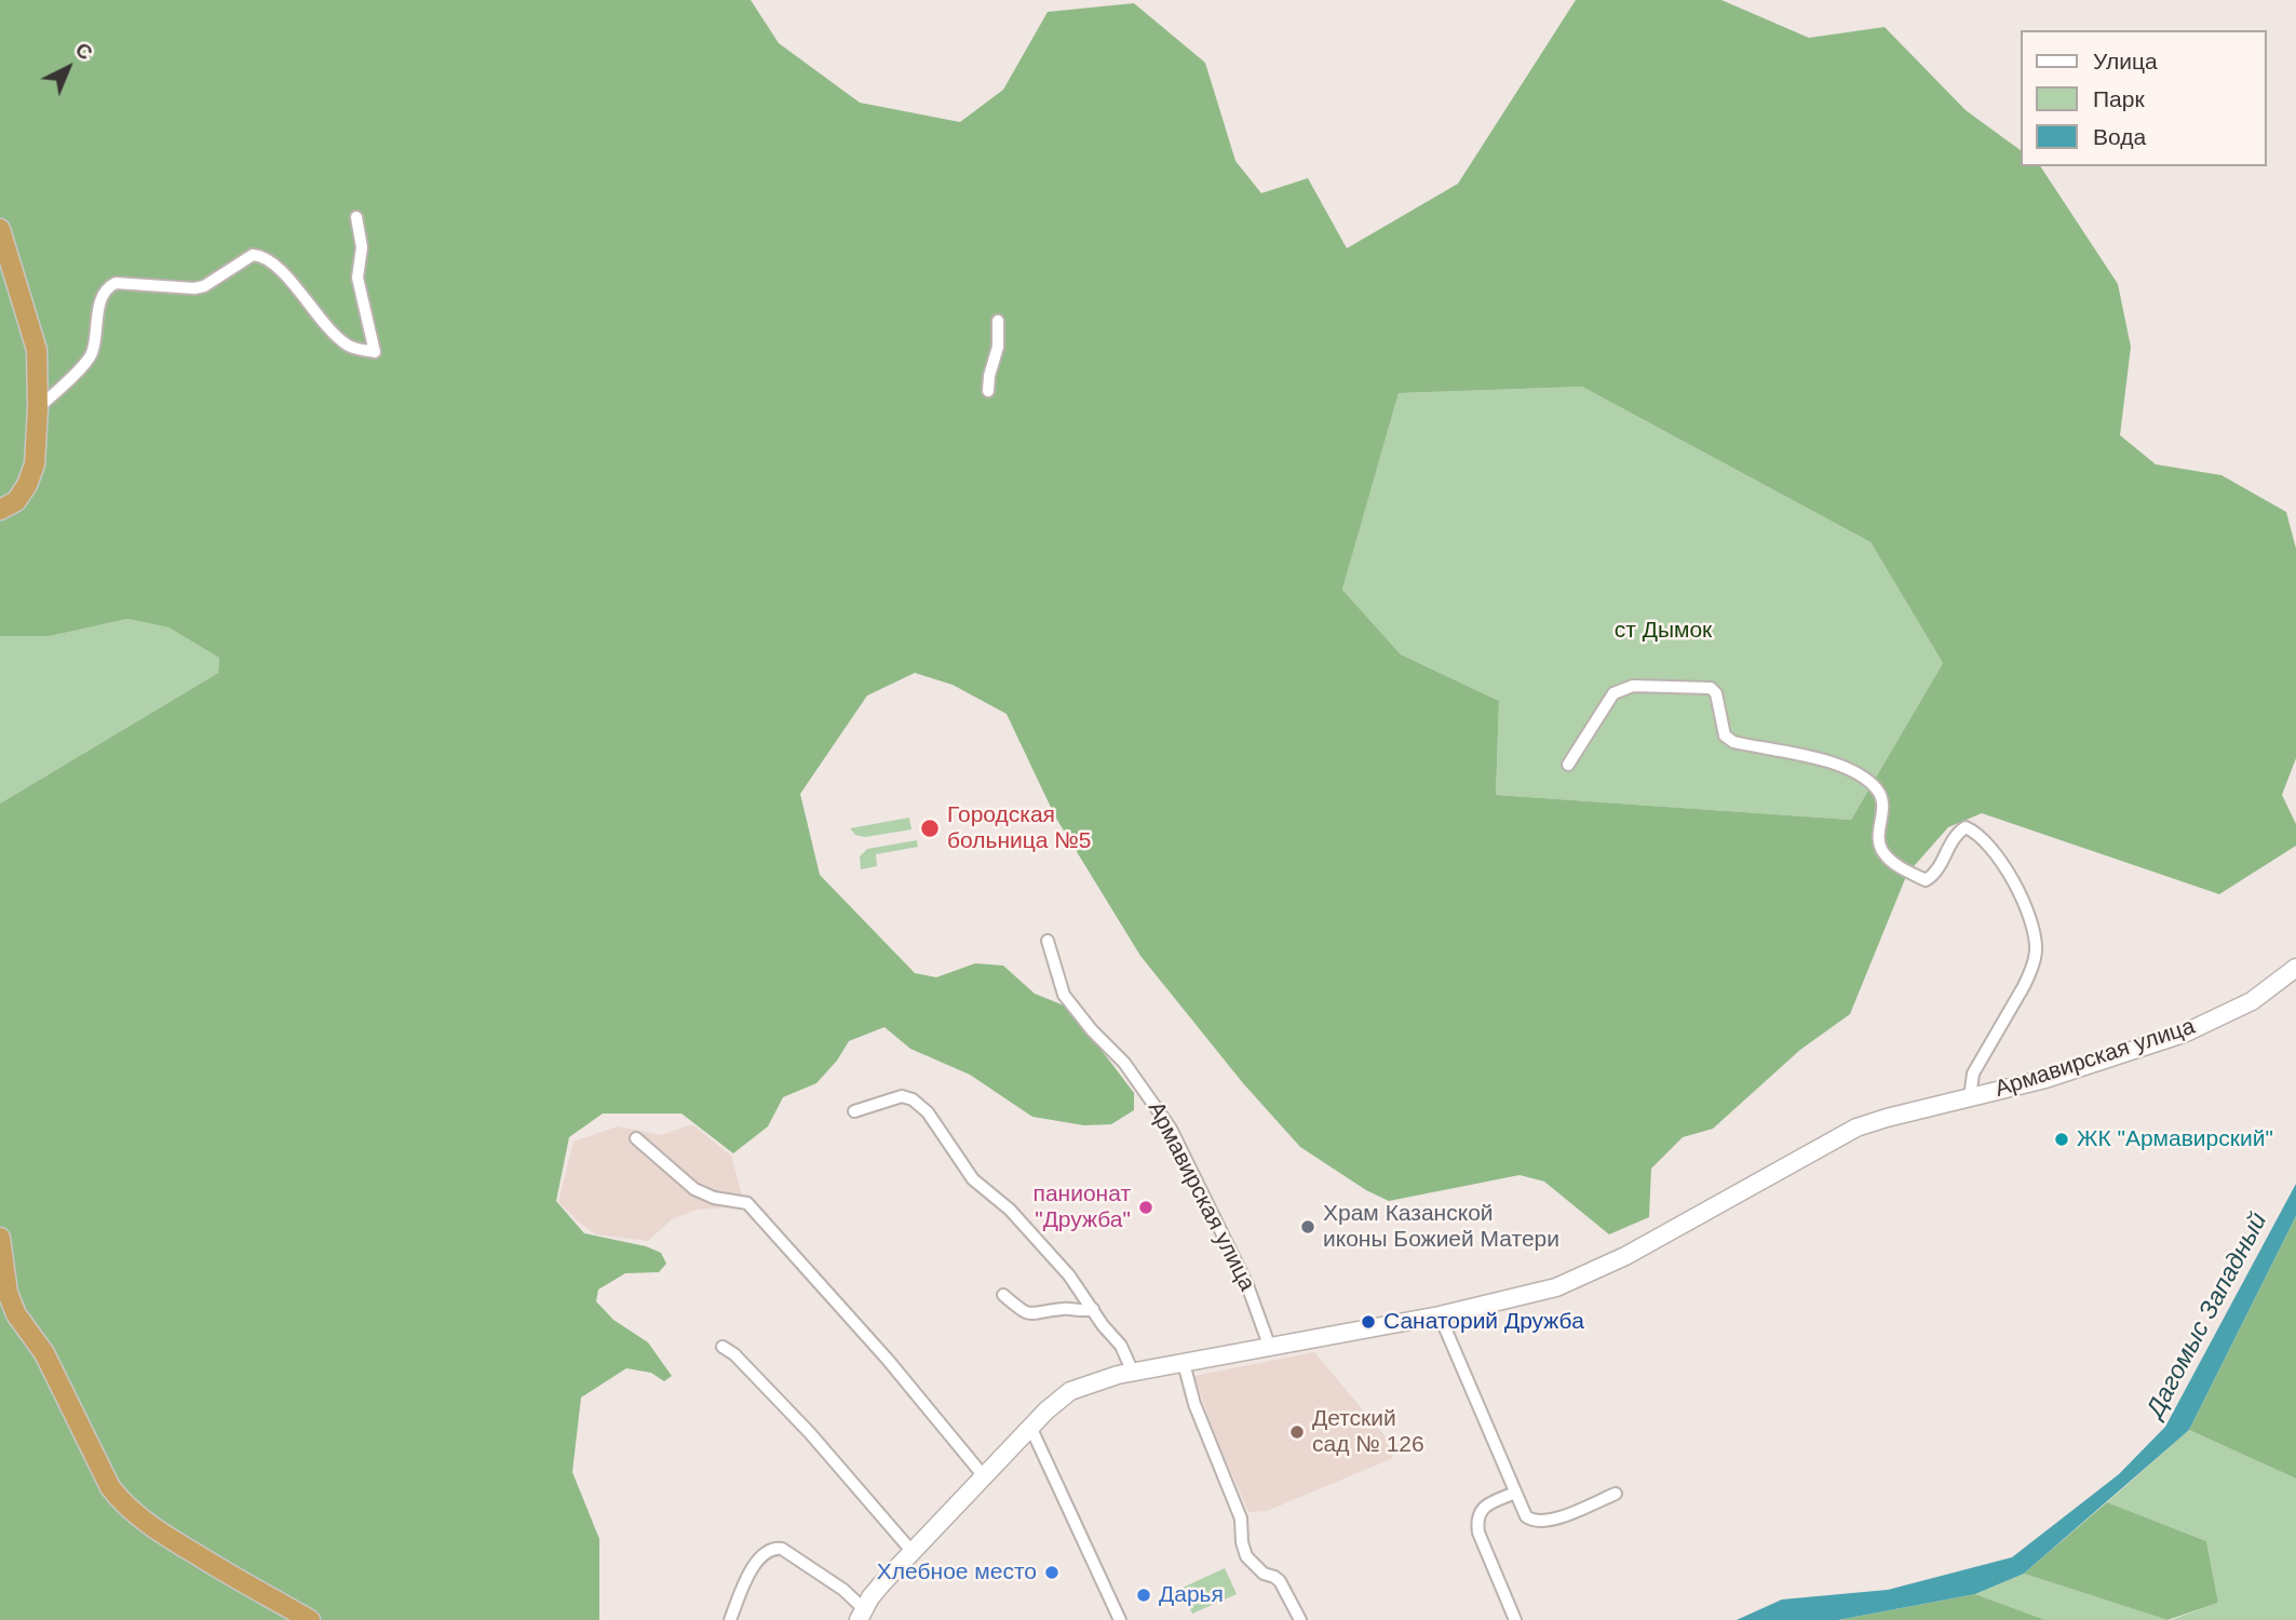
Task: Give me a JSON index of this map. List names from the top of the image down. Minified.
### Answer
{"streets":{"main road":["Армавирская улица"]},"water":["Дагомыс Западный"],"parks":["ст Дымок"],"places":["Городская больница №5","ЖК \"Армавирский\"","панионат \"Дружба\"","Храм Казанской иконы Божией Матери","Санаторий Дружба","Детский сад № 126","Хлебное место","Дарья"],"legend":["Улица","Парк","Вода"],"north":"top right"}
